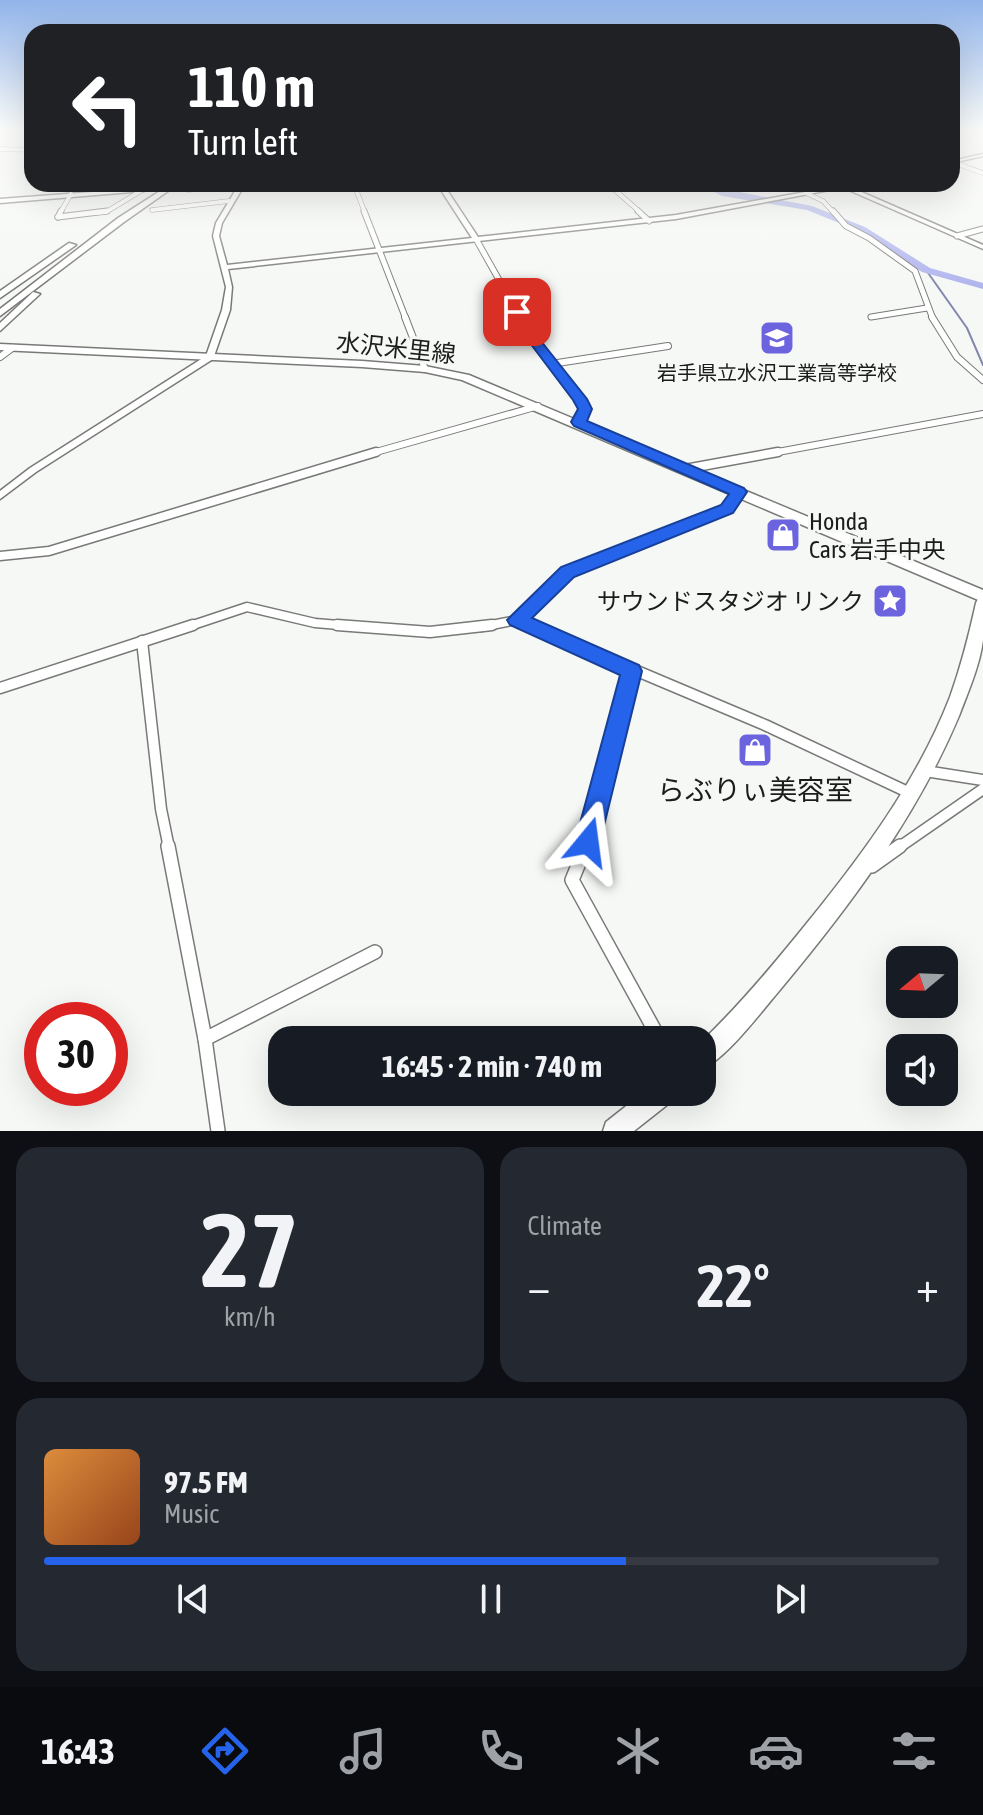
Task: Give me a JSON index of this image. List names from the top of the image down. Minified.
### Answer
{"streets":{"main road":["水沢米里線"]},"places":{"school or university":["岩手県立水沢工業高等学校"],"shop":["Honda Cars 岩手中央","らぶりぃ美容室"],"place":["サウンドスタジオ リンク"]},"north":"left","page":{"turn":["110 m","Turn left"],"limit":"30","trip":"16:45 · 2 min · 740 m","tile":[["27","km/h"],"Climate"],"heat":["−","22°","+"],"song":["97.5 FM","Music"],"tabs":"16:43"}}
